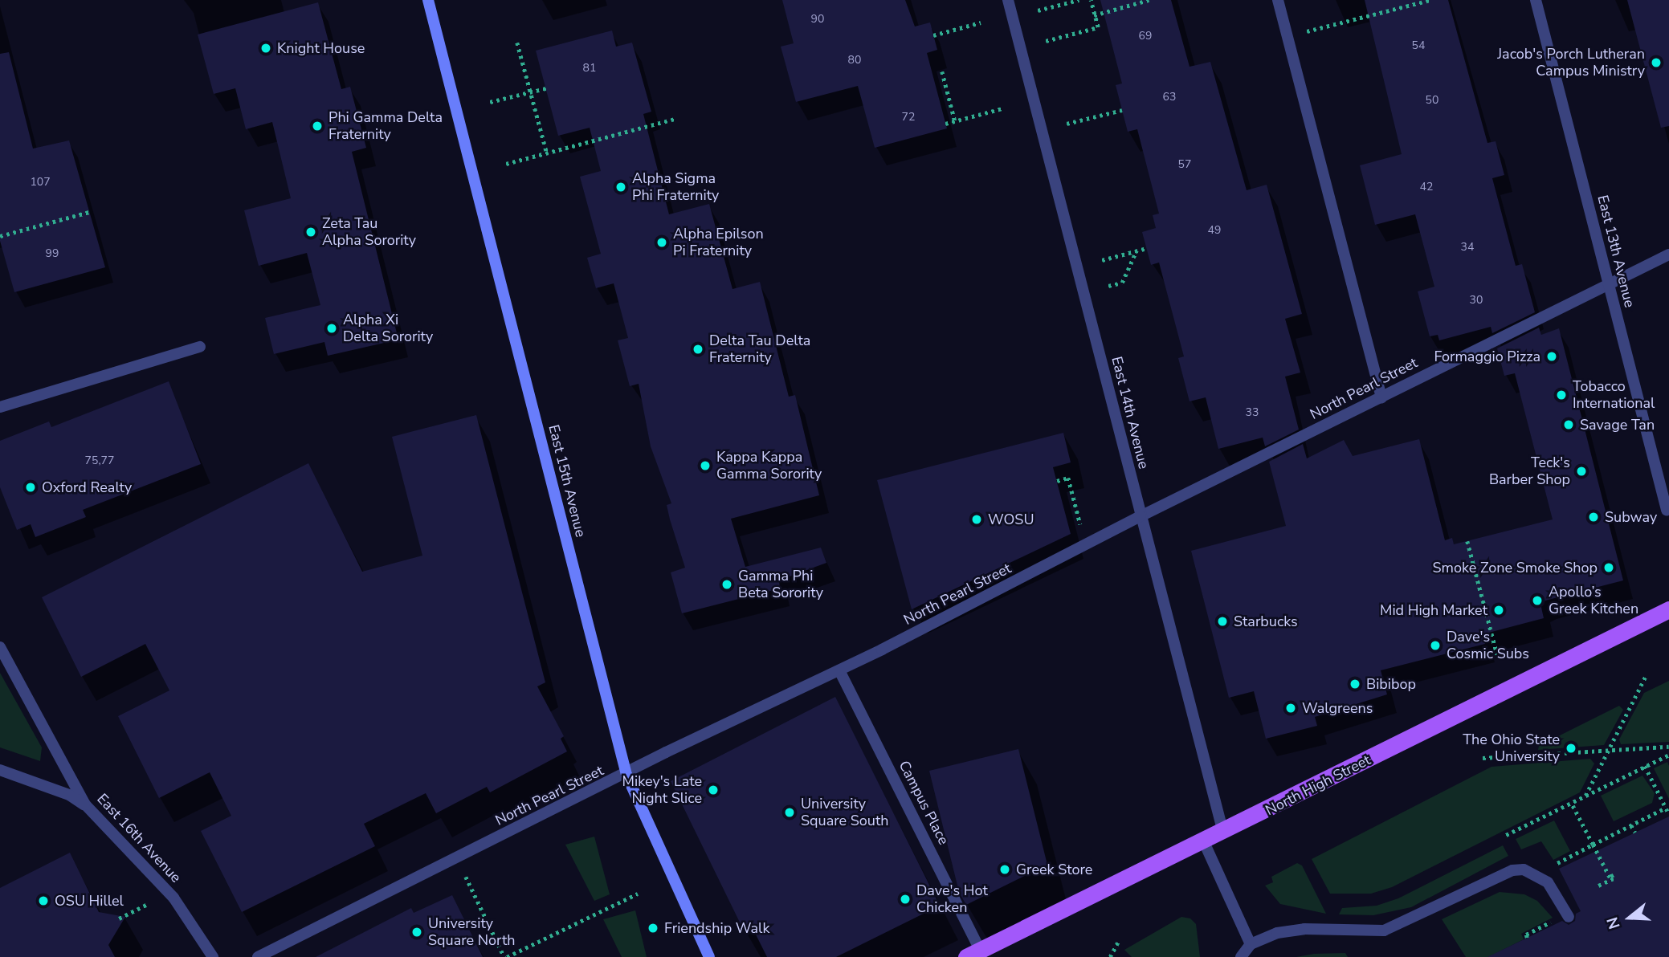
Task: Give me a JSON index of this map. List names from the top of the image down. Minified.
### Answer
{"streets":{"main road":["North High Street"],"street":["East 13th Avenue","North Pearl Street","East 14th Avenue","East 15th Avenue","Campus Place","East 16th Avenue"]},"crossings":[["East 13th Avenue","North Pearl Street"],["North Pearl Street","East 14th Avenue"],["North Pearl Street","East 15th Avenue"],["North Pearl Street","Campus Place"],["East 14th Avenue","North High Street"],["North High Street","Campus Place"]],"places":["Knight House","Jacob's Porch Lutheran Campus Ministry","Phi Gamma Delta Fraternity","Alpha Sigma Phi Fraternity","Zeta Tau Alpha Sorority","Alpha Epilson Pi Fraternity","Alpha Xi Delta Sorority","Delta Tau Delta Fraternity","Formaggio Pizza","Tobacco International","Savage Tan","Kappa Kappa Gamma Sorority","Teck's Barber Shop","Oxford Realty","Subway","WOSU","Smoke Zone Smoke Shop","Gamma Phi Beta Sorority","Apollo’s Greek Kitchen","Mid High Market","Starbucks","Dave's Cosmic Subs","Bibibop","Walgreens","The Ohio State University","Mikey's Late Night Slice","University Square South","Greek Store","Dave's Hot Chicken","OSU Hillel","Friendship Walk","University Square North"],"house_numbers":["90","69","54","80","81","63","50","72","57","107","42","49","34","99","30","33","75,77"],"north":"left"}
